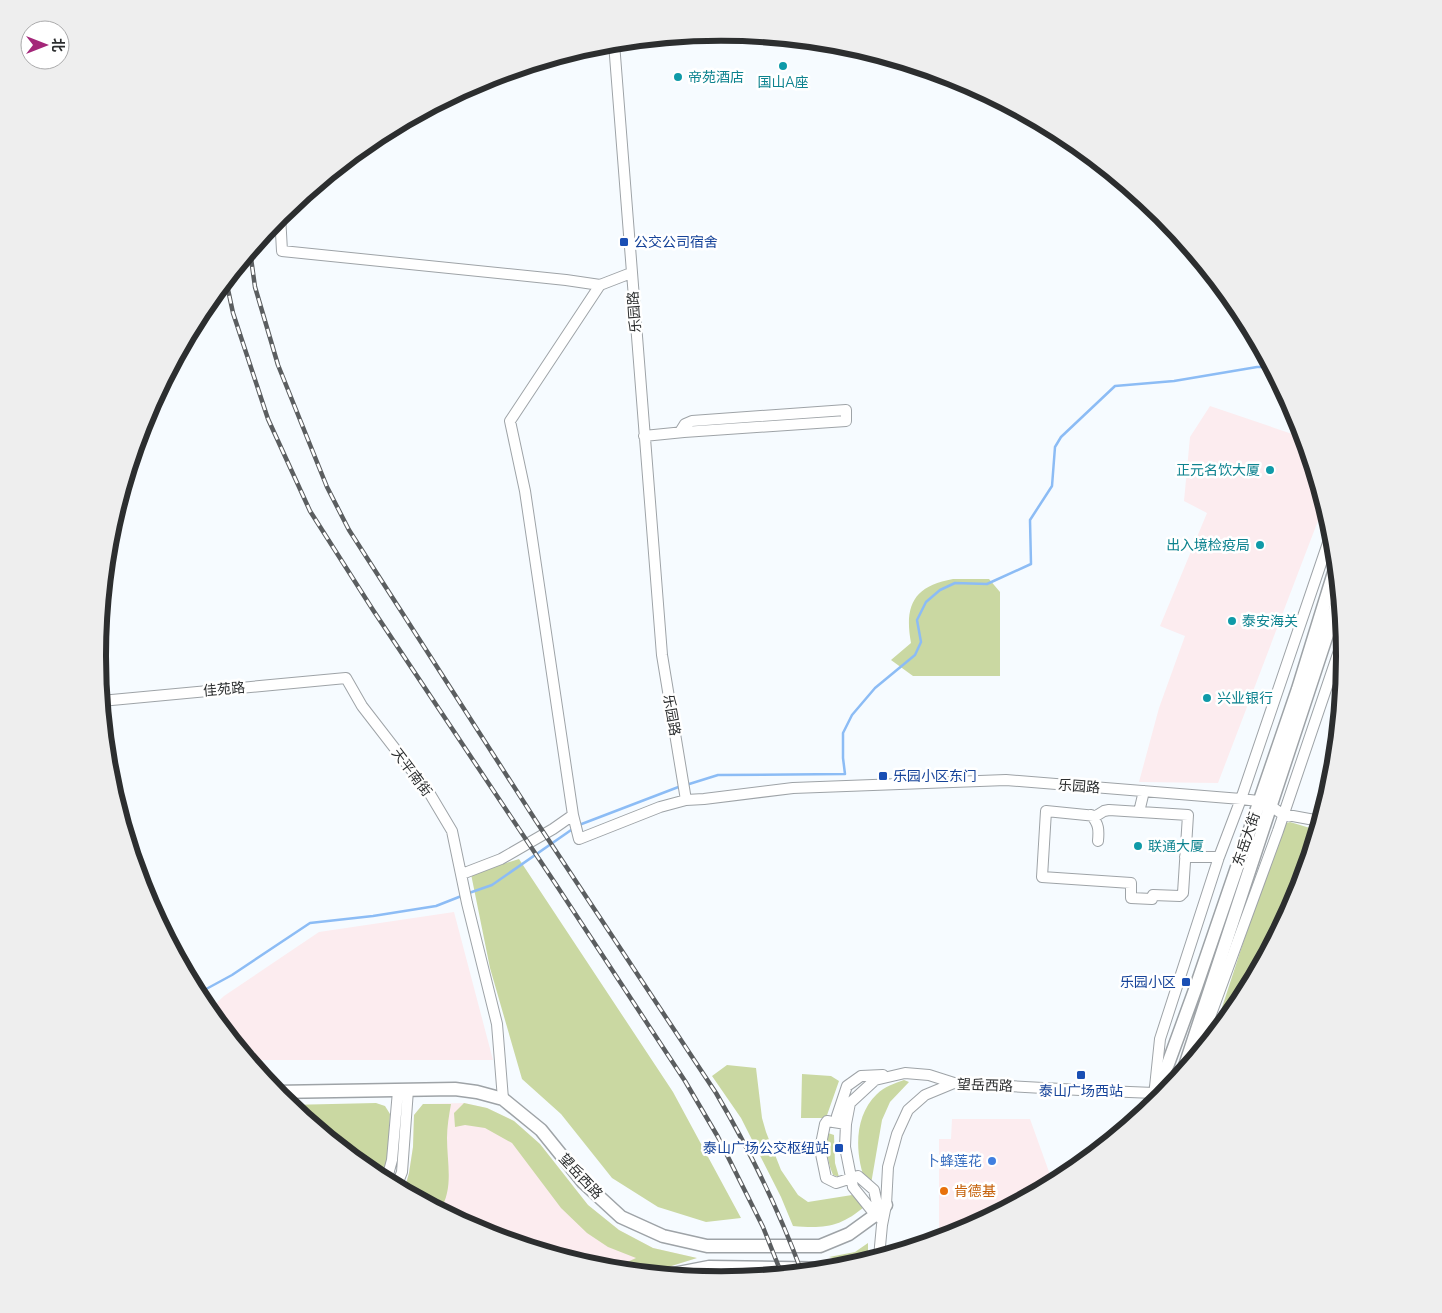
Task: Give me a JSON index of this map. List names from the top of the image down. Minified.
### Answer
{"streets":{"main road":["东岳大街","望岳西路"],"street":["乐园路","佳苑路","天平南街"]},"crossings":[["乐园路","东岳大街"],["佳苑路","天平南街"],["天平南街","望岳西路"],["东岳大街","望岳西路"]],"places":{"other":["国山A座","帝苑酒店","正元名饮大厦","出入境检疫局","泰安海关","兴业银行","联通大厦","卜蜂莲花","肯德基"],"transit":["公交公司宿舍","乐园小区东门","乐园小区","泰山广场西站","泰山广场公交枢纽站"]},"north":"right"}
